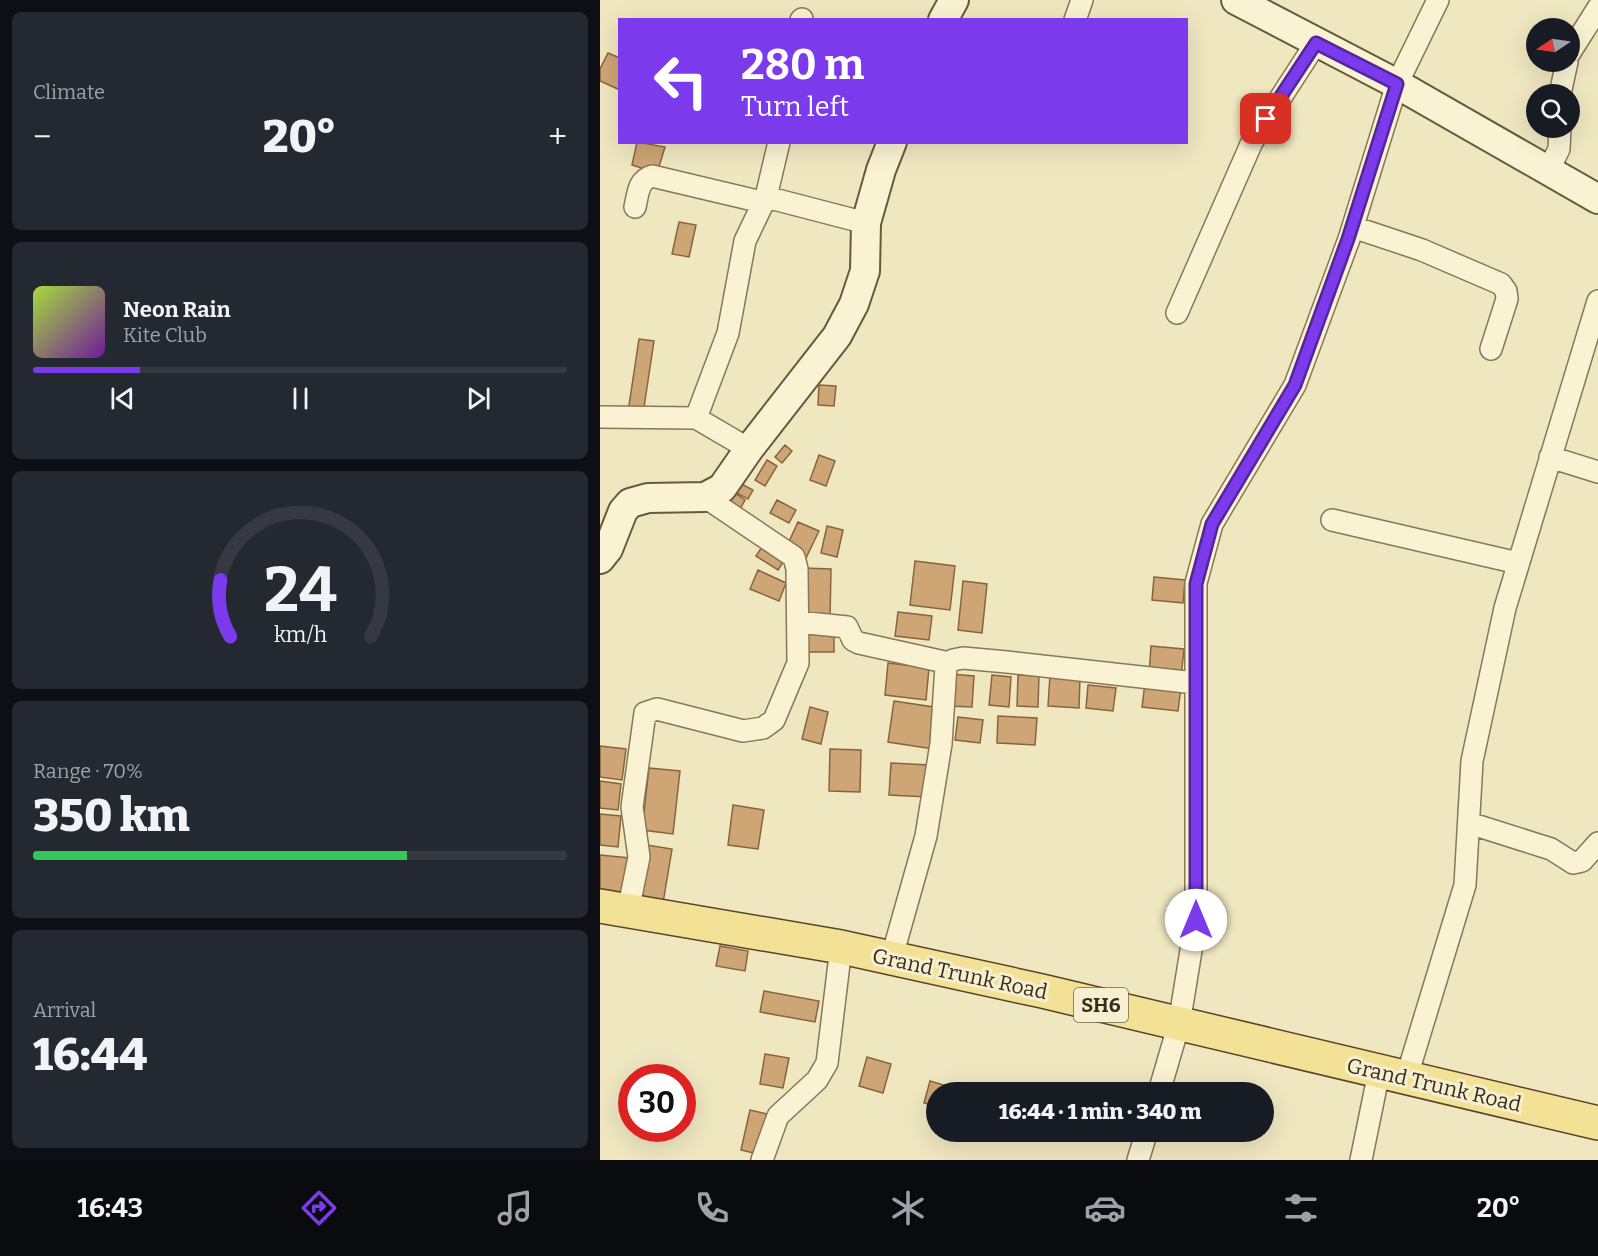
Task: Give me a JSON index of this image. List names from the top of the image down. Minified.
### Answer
{"streets":{"main road":["Grand Trunk Road","SH6"]},"north":"left","page":{"tile":["Climate",["Range · 70%","350 km"],["Arrival","16:44"]],"turn":["280 m","Turn left"],"heat":["−","20°","+"],"song":["Neon Rain","Kite Club"],"limit":"30","trip":"16:44 · 1 min · 340 m","tabs":["16:43","20°"],"gauge":["24","km/h"]}}
